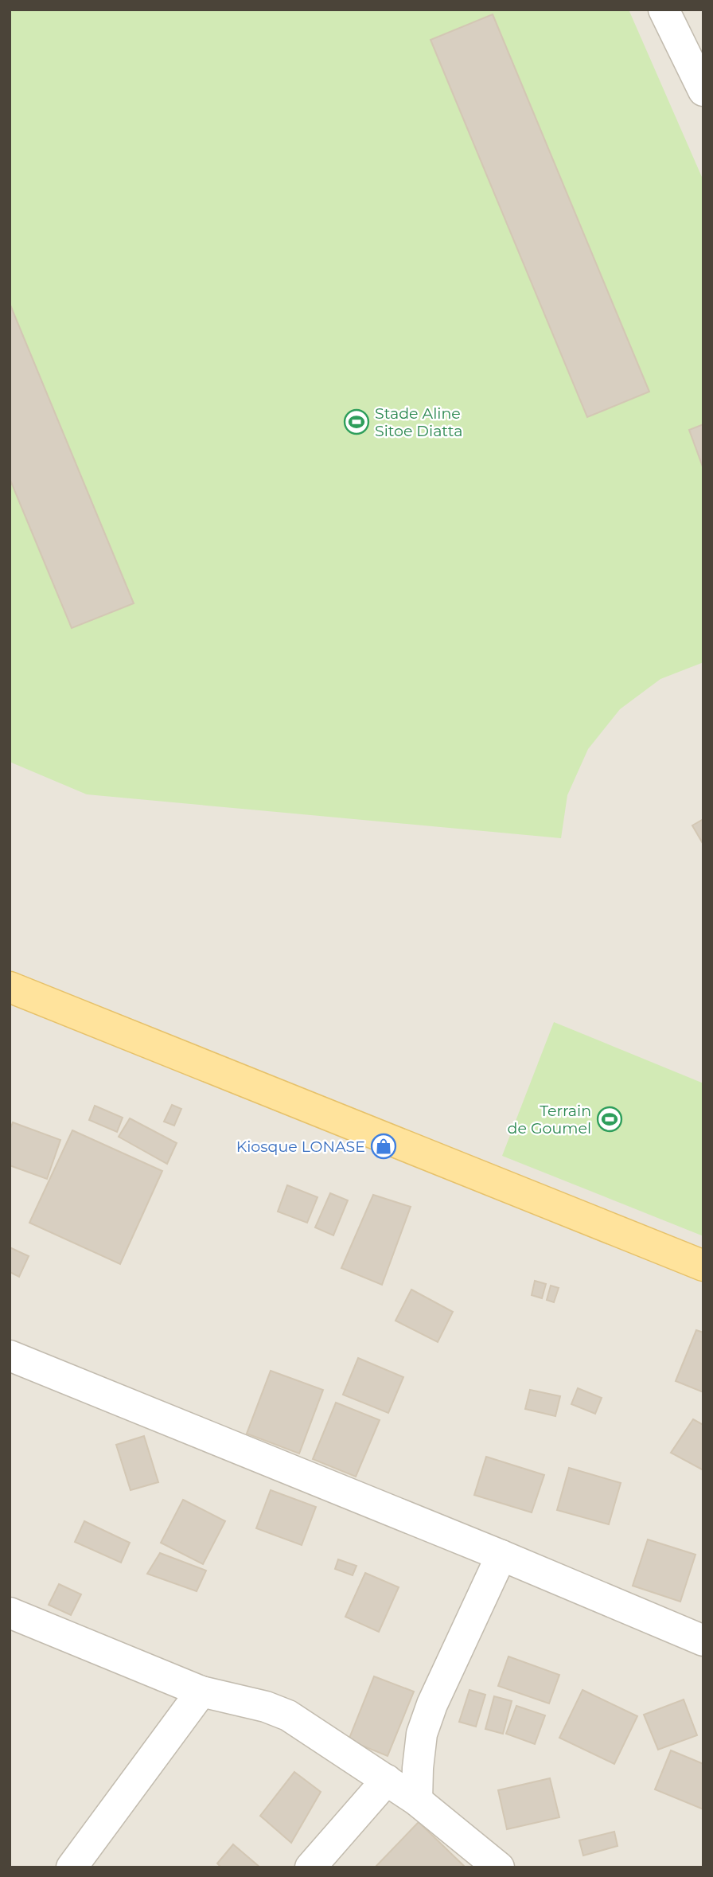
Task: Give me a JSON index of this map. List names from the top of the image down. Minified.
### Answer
{"places":{"sports":["Stade Aline Sitoe Diatta","Terrain de Goumel"],"shop":["Kiosque LONASE"]}}
